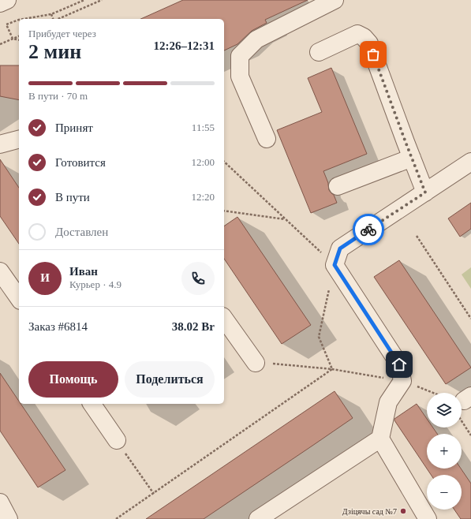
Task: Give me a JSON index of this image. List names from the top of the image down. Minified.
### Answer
{"places":["Дзіцячы сад №7"],"page":{"heading":["2 мин","Прибудет через","12:26–12:31"],"panel":["Иван","Курьер · 4.9","Заказ #6814","38.02 Br"],"bar":"В пути · 70 m","list":[["Принят","11:55"],["Готовится","12:00"],["В пути","12:20"],"Доставлен"],"round":"И","buttons":["Помощь","Поделиться"],"map_buttons":["+","−"]}}
